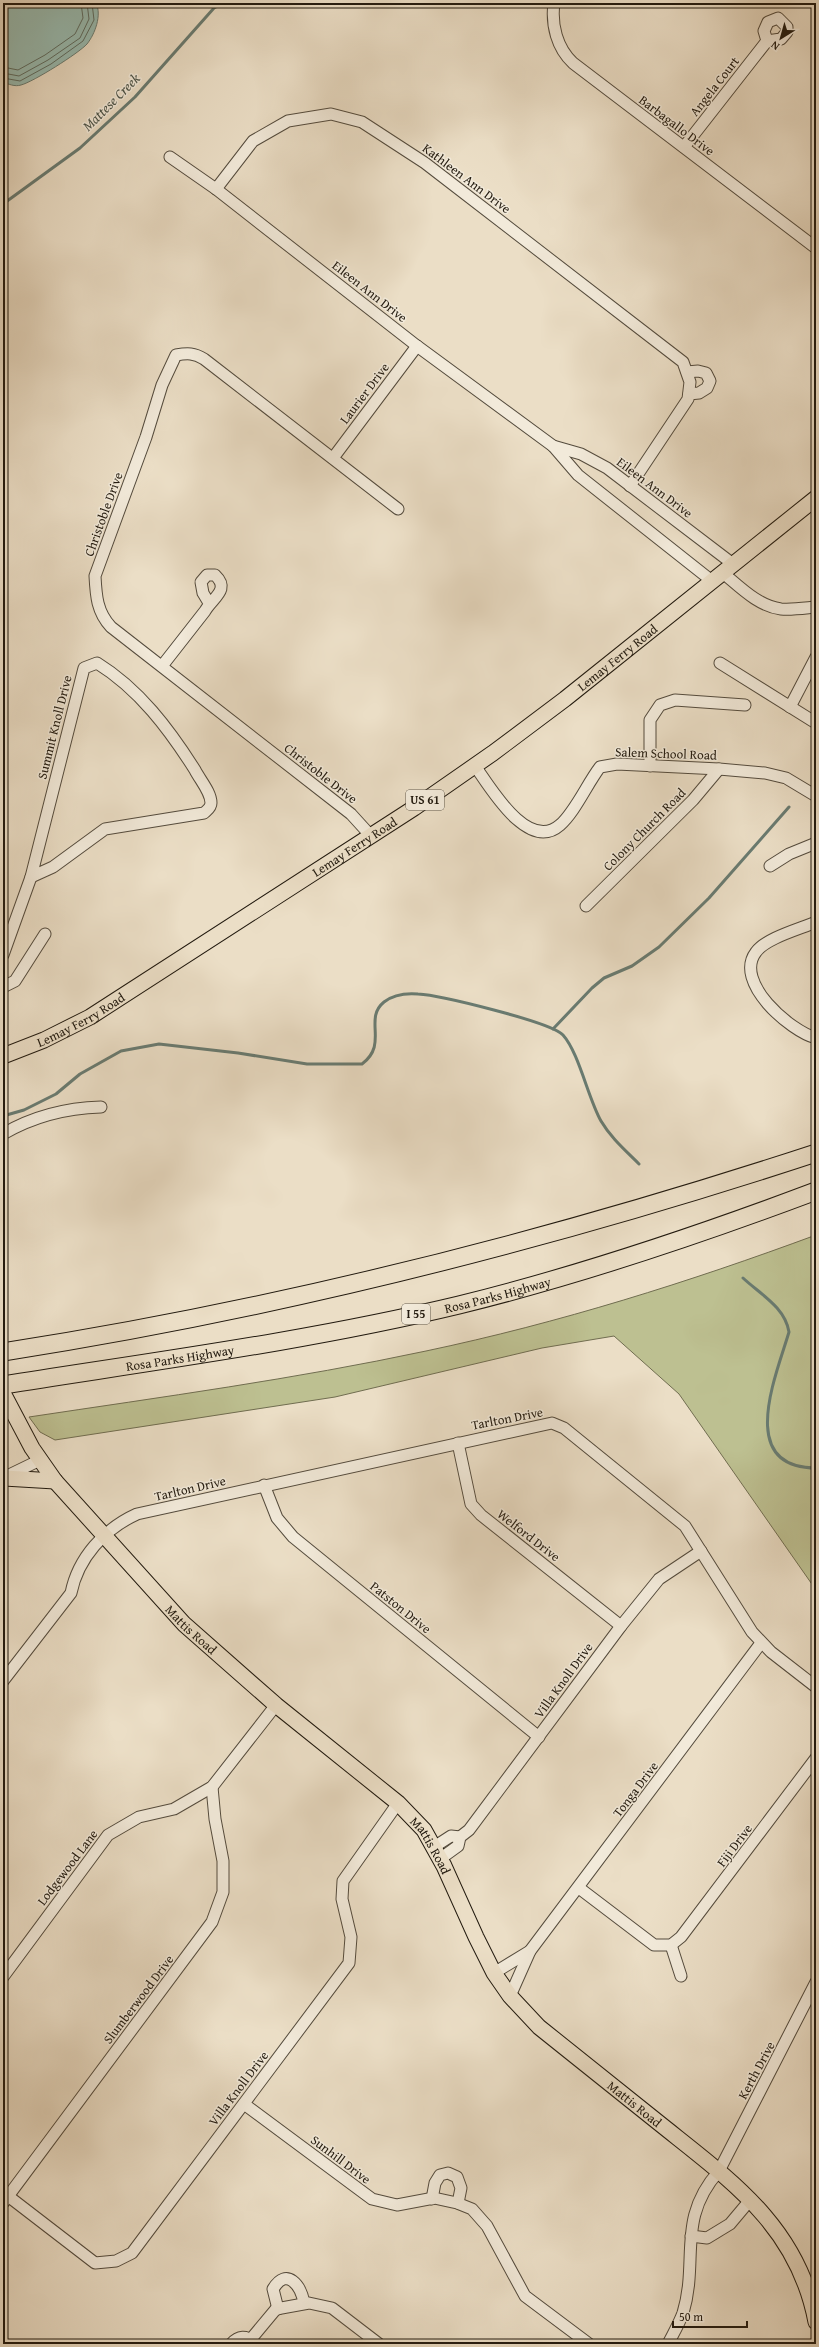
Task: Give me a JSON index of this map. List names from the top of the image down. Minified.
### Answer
{"streets":{"highway":["Rosa Parks Highway","I 55"],"main road":["Lemay Ferry Road","US 61","Mattis Road"],"street":["Angela Court","Barbagallo Drive","Kathleen Ann Drive","Eileen Ann Drive","Laurier Drive","Christoble Drive","Summit Knoll Drive","Salem School Road","Colony Church Road","Tarlton Drive","Welford Drive","Patston Drive","Villa Knoll Drive","Tonga Drive","Fiji Drive","Lodgewood Lane","Slumberwood Drive","Kerth Drive","Sunhill Drive"]},"crossings":[["Angela Court","Barbagallo Drive"],["Kathleen Ann Drive","Eileen Ann Drive"],["Eileen Ann Drive","Laurier Drive"],["Eileen Ann Drive","Lemay Ferry Road"],["Laurier Drive","Christoble Drive"],["Christoble Drive","Lemay Ferry Road"],["Lemay Ferry Road","Salem School Road"],["Salem School Road","Colony Church Road"],["Tarlton Drive","Welford Drive"],["Tarlton Drive","Patston Drive"],["Tarlton Drive","Mattis Road"],["Tarlton Drive","Villa Knoll Drive"],["Tarlton Drive","Tonga Drive"],["Welford Drive","Villa Knoll Drive"],["Patston Drive","Villa Knoll Drive"],["Mattis Road","Villa Knoll Drive"],["Mattis Road","Tonga Drive"],["Mattis Road","Lodgewood Lane"],["Mattis Road","Kerth Drive"],["Villa Knoll Drive","Slumberwood Drive"],["Villa Knoll Drive","Sunhill Drive"],["Lodgewood Lane","Slumberwood Drive"]],"water":["Mattese Creek"],"scale_bar":"50 m","north":"bottom left"}
